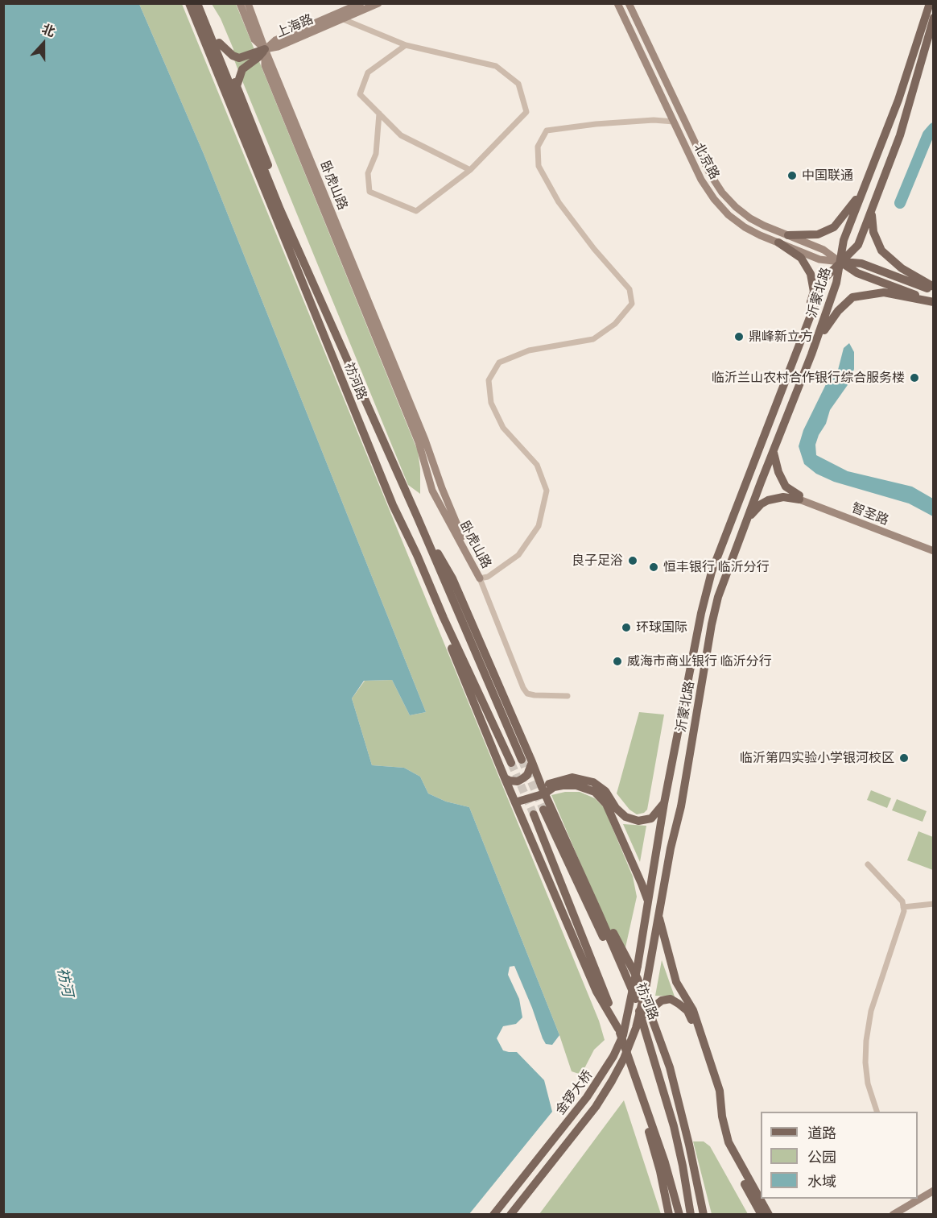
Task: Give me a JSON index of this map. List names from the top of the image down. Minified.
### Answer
{"streets":{"main road":["北京路","沂蒙北路","祊河路","金锣大桥"],"street":["上海路","卧虎山路","智圣路"]},"crossings":[["上海路","卧虎山路"],["北京路","沂蒙北路"],["沂蒙北路","金锣大桥"]],"water":["祊河"],"places":["中国联通","鼎峰新立方","临沂兰山农村合作银行综合服务楼","良子足浴","恒丰银行 临沂分行","环球国际","威海市商业银行 临沂分行","临沂第四实验小学银河校区"],"legend":["道路","公园","水域"],"north":"top"}
